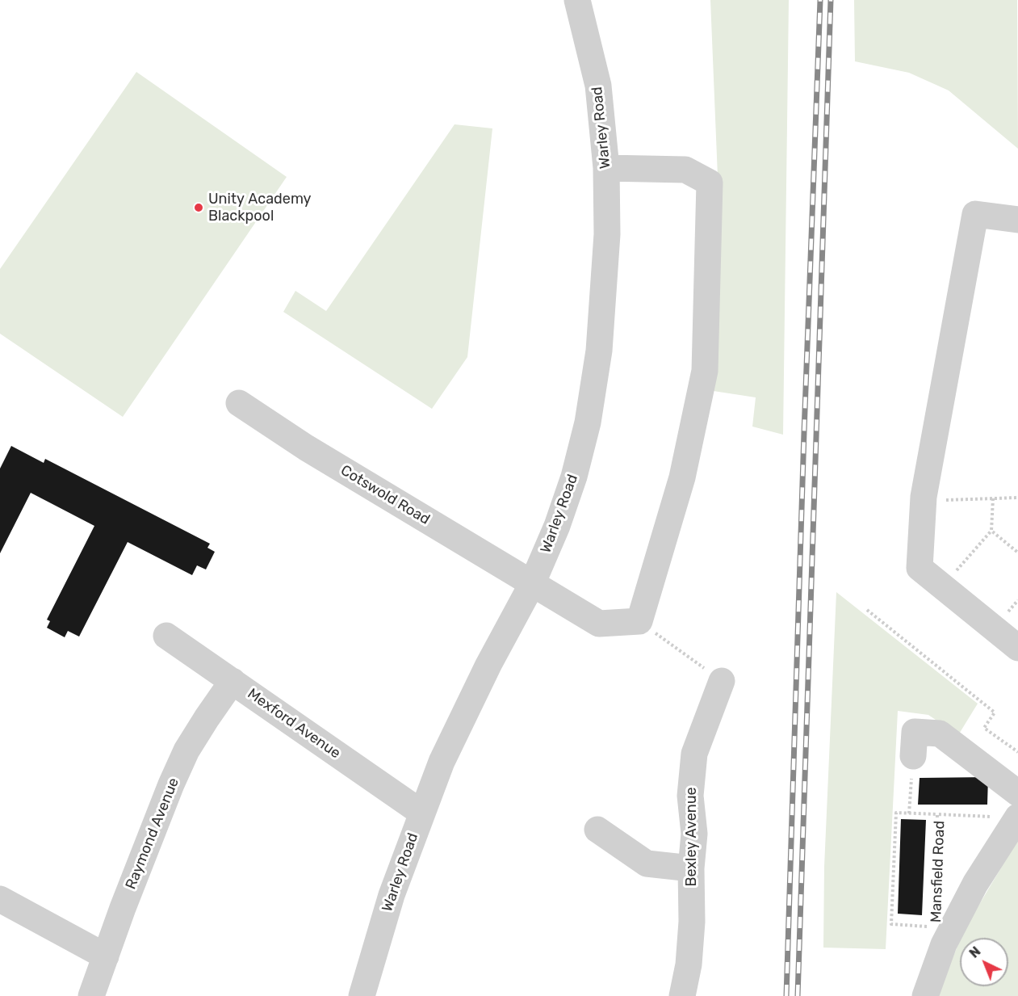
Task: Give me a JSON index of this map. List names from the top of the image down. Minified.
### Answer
{"streets":{"street":["Warley Road","Cotswold Road","Mexford Avenue","Raymond Avenue","Bexley Avenue","Mansfield Road"]},"crossings":[["Warley Road","Cotswold Road"],["Warley Road","Mexford Avenue"],["Mexford Avenue","Raymond Avenue"]],"places":["Unity Academy Blackpool"],"north":"top left"}
